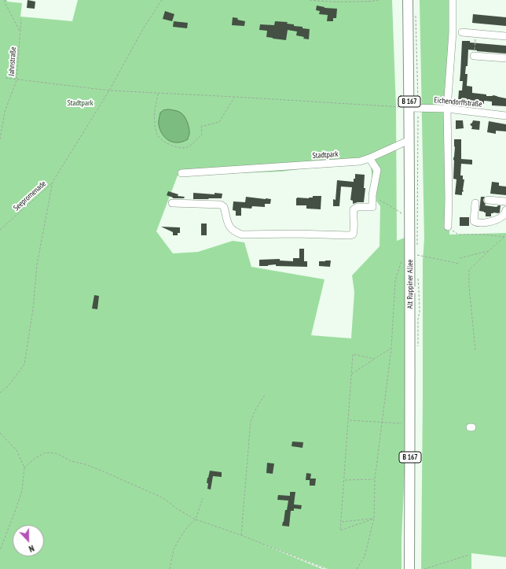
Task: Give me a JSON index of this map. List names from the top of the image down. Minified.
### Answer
{"streets":{"main road":["B 167","Alt Ruppiner Allee"],"street":["Eichendorffstraße","Stadtpark"],"path":["Jahnstraße","Seepromenade"]},"crossings":[["Eichendorffstraße","Alt Ruppiner Allee"],["Stadtpark","Alt Ruppiner Allee"]],"parks":["Stadtpark"],"north":"bottom"}
